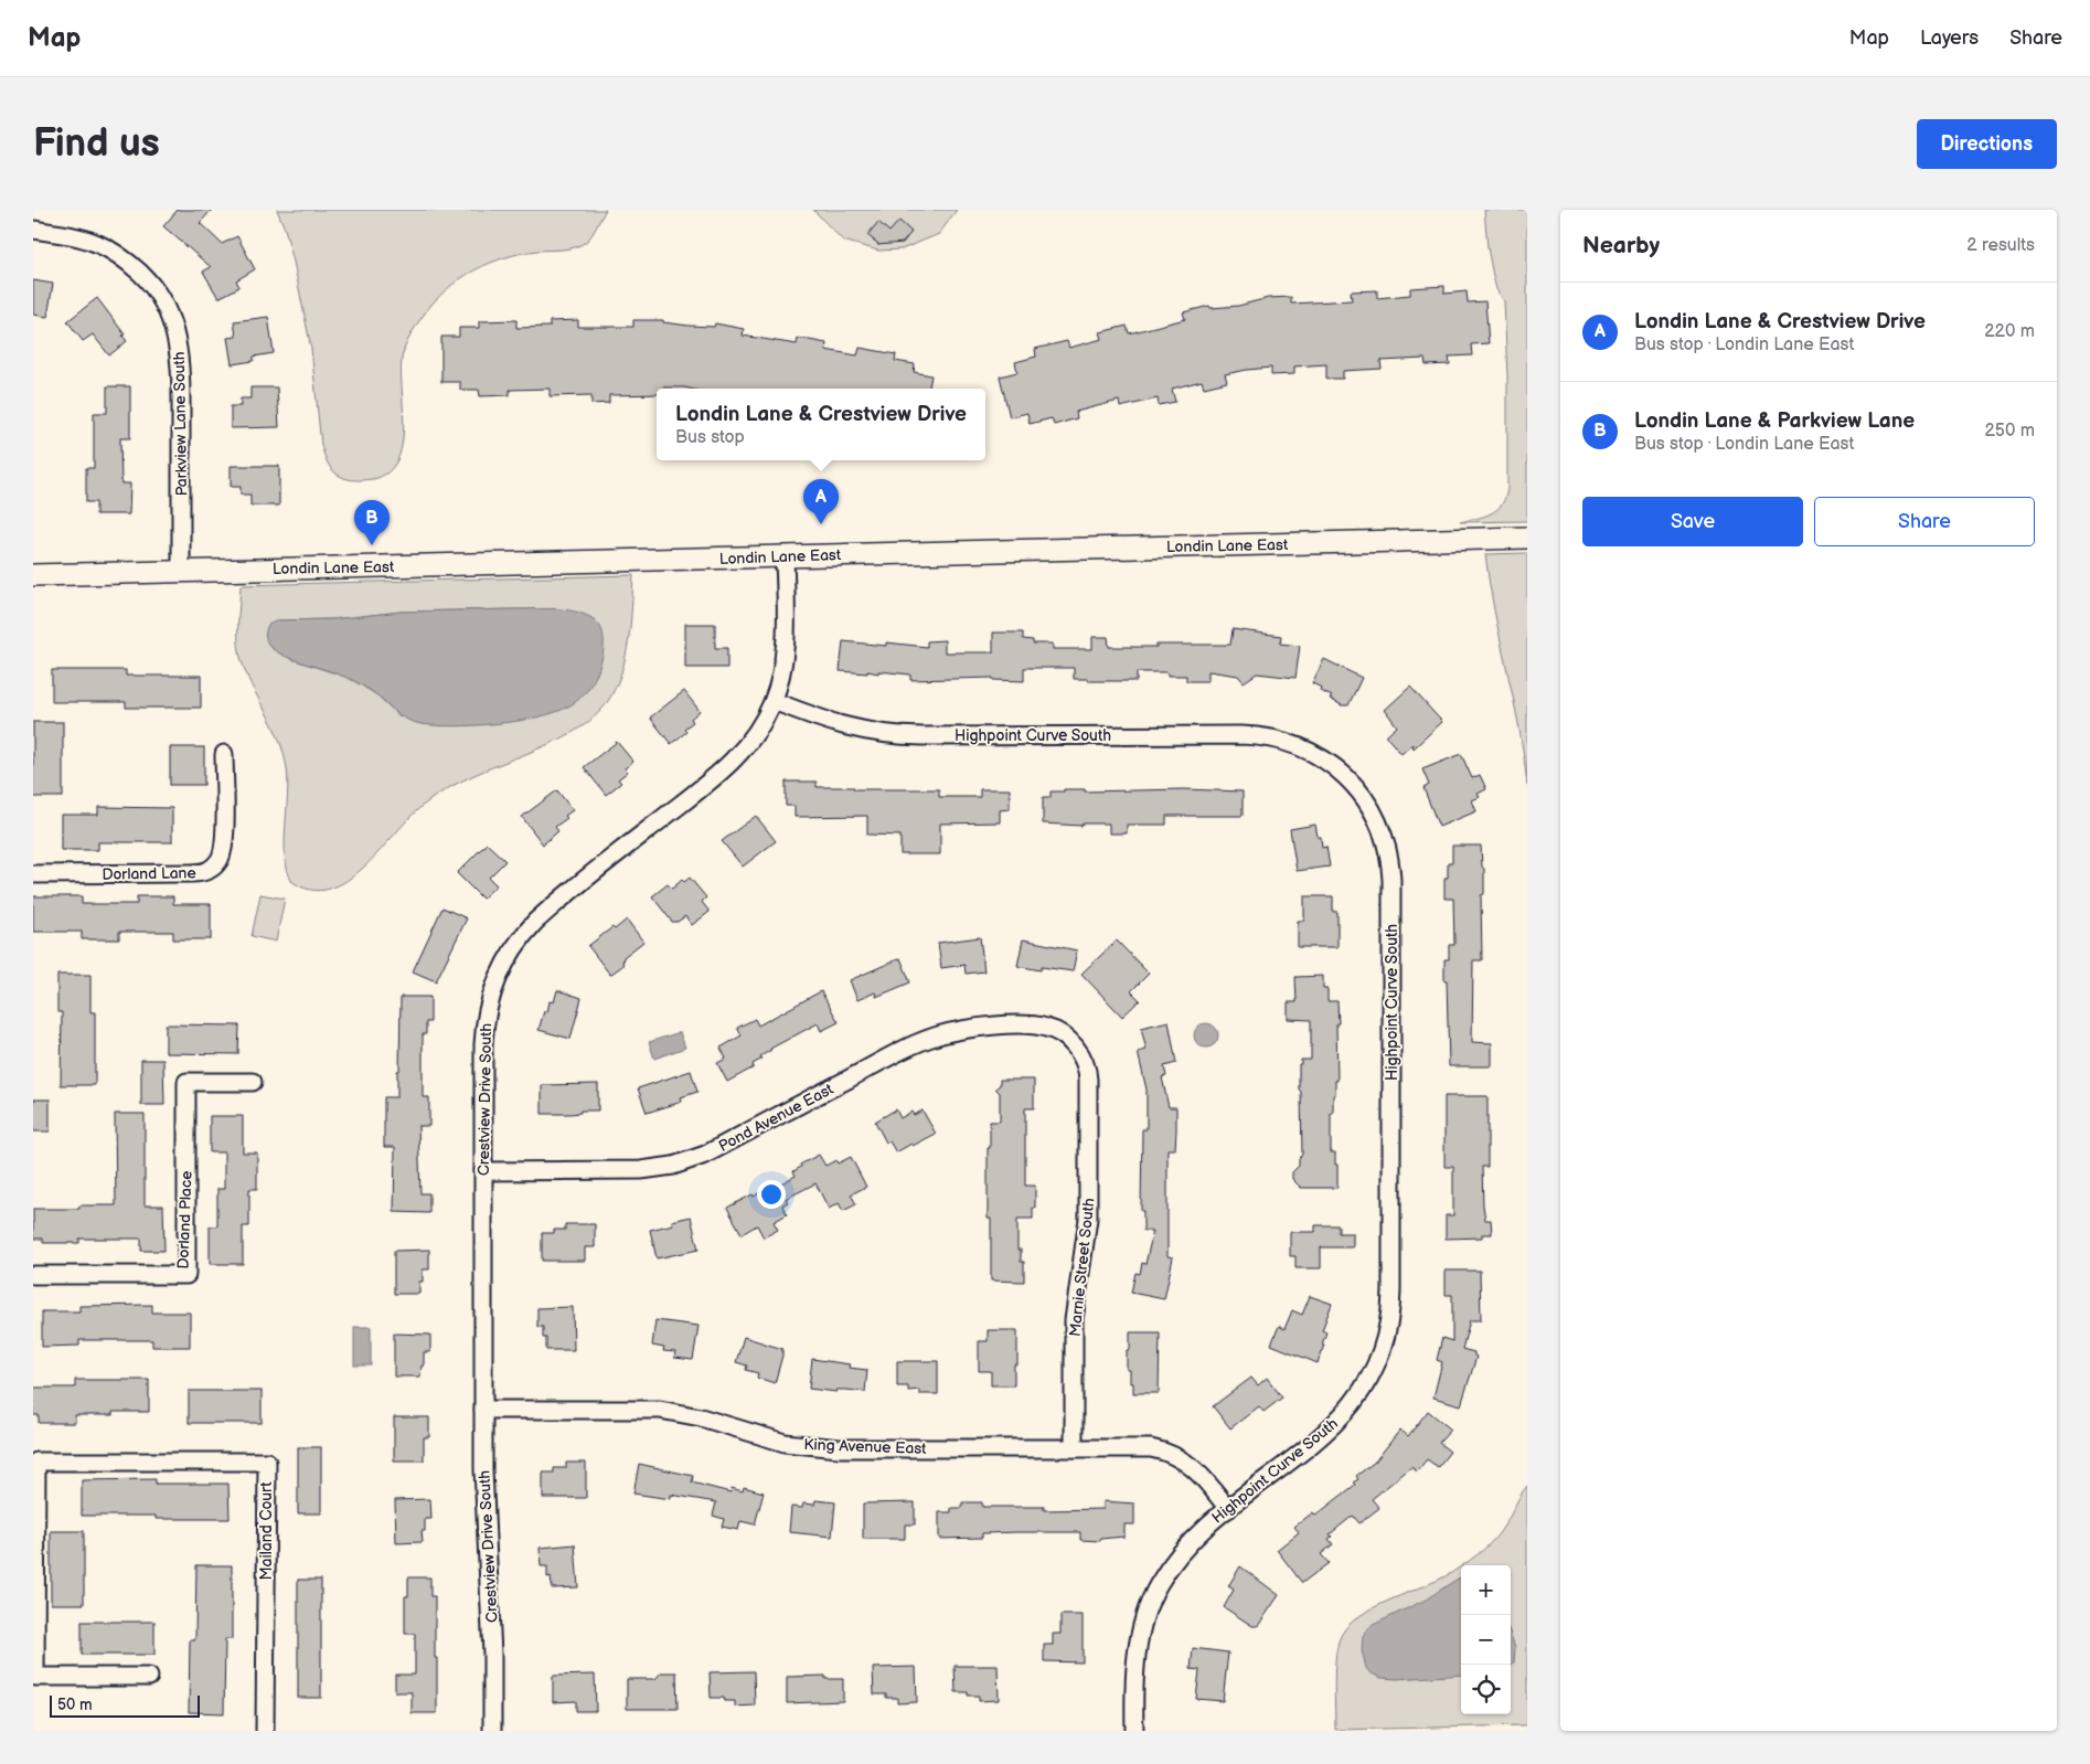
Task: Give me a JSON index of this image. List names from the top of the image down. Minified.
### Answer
{"streets":{"street":["Parkview Lane South","Londin Lane East","Highpoint Curve South","Dorland Lane","Crestview Drive South","Pond Avenue East","Dorland Place","Marnie Street South","King Avenue East","Mailand Court"]},"crossings":[["Parkview Lane South","Londin Lane East"],["Londin Lane East","Crestview Drive South"],["Highpoint Curve South","Crestview Drive South"],["Highpoint Curve South","King Avenue East"],["Crestview Drive South","Pond Avenue East"],["Crestview Drive South","King Avenue East"],["Pond Avenue East","Marnie Street South"],["Marnie Street South","King Avenue East"]],"scale_bar":"50 m","page":{"header":"Map","nav":["Map","Layers","Share"],"buttons":["Directions",["Save","Share"]],"title":"Find us","heading":["Nearby","2 results"],"list":[{"mark":"A","name":"Londin Lane & Crestview Drive","note":"Bus stop · Londin Lane East","value":"220 m"},{"mark":"B","name":"Londin Lane & Parkview Lane","note":"Bus stop · Londin Lane East","value":"250 m"}],"popup":["Londin Lane & Crestview Drive","Bus stop"],"pins":["A","B"],"map_buttons":["+","−"],"scale":"50 m"}}
